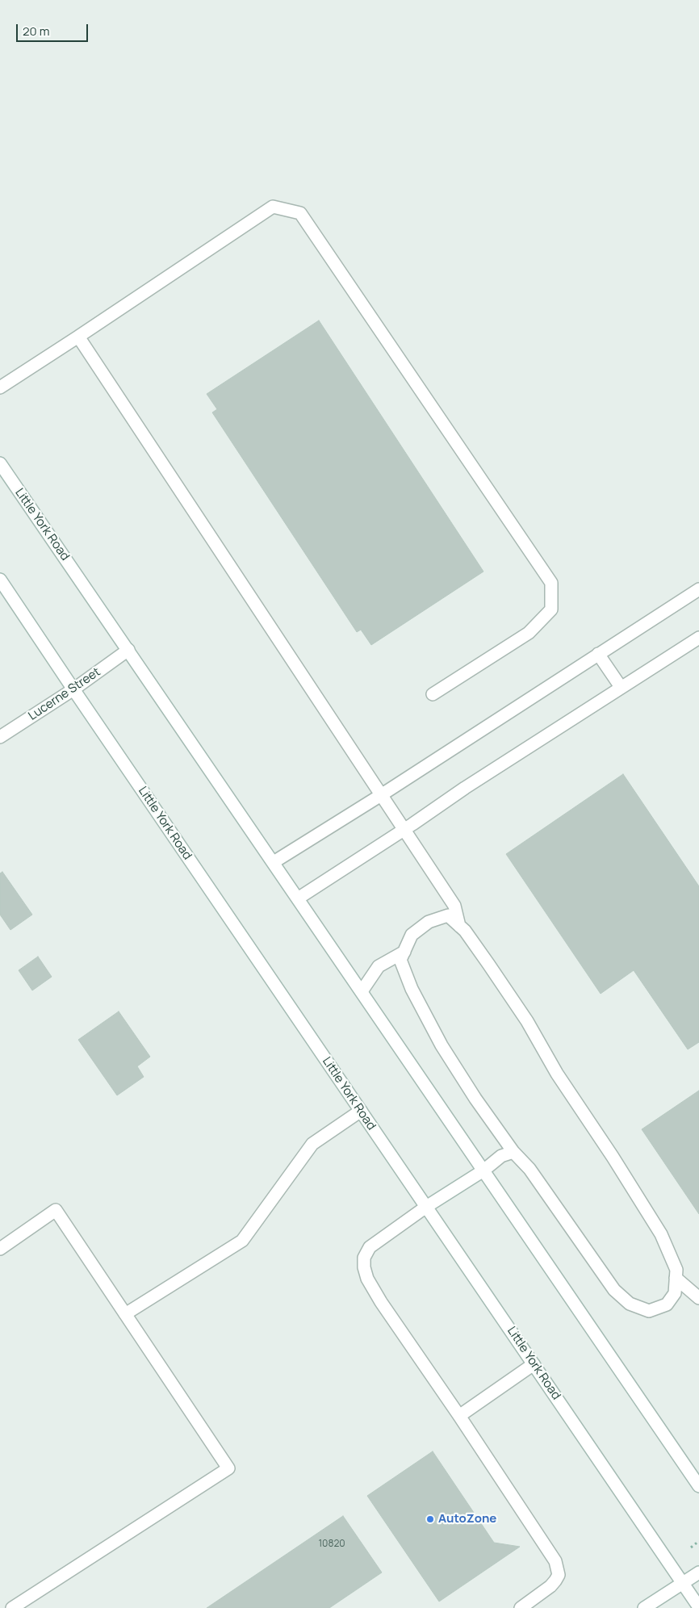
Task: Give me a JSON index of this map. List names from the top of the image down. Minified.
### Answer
{"streets":{"main road":["Little York Road","Lucerne Street"]},"crossings":[["Little York Road","Lucerne Street"]],"places":["AutoZone"],"house_numbers":["10820"],"scale_bar":"20 m"}
